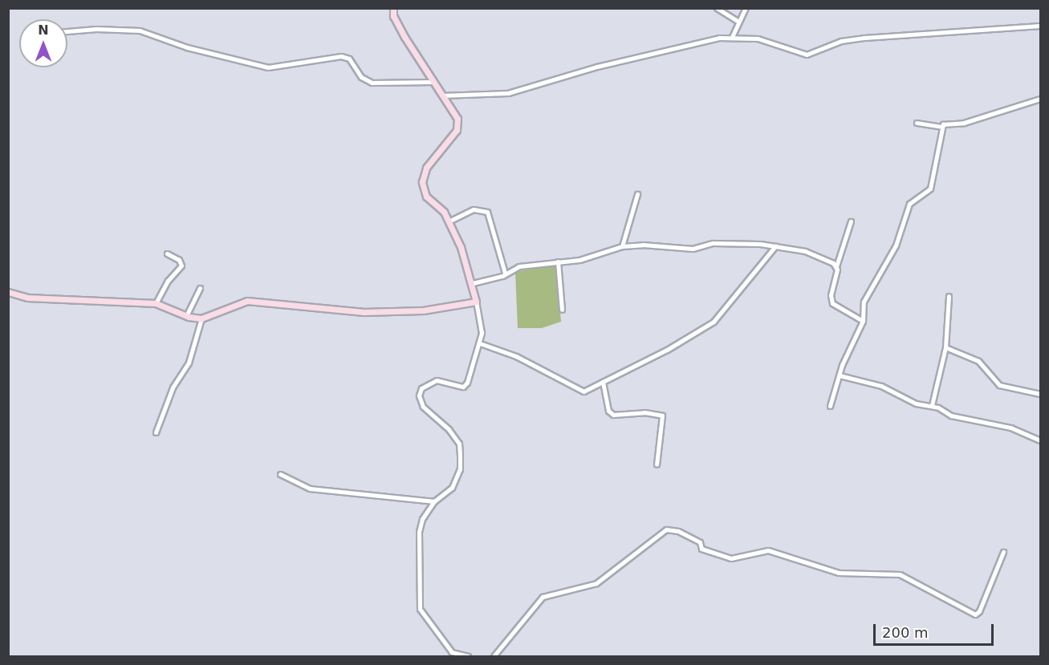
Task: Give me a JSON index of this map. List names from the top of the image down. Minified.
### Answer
{"scale_bar":"200 m","north":"top"}
